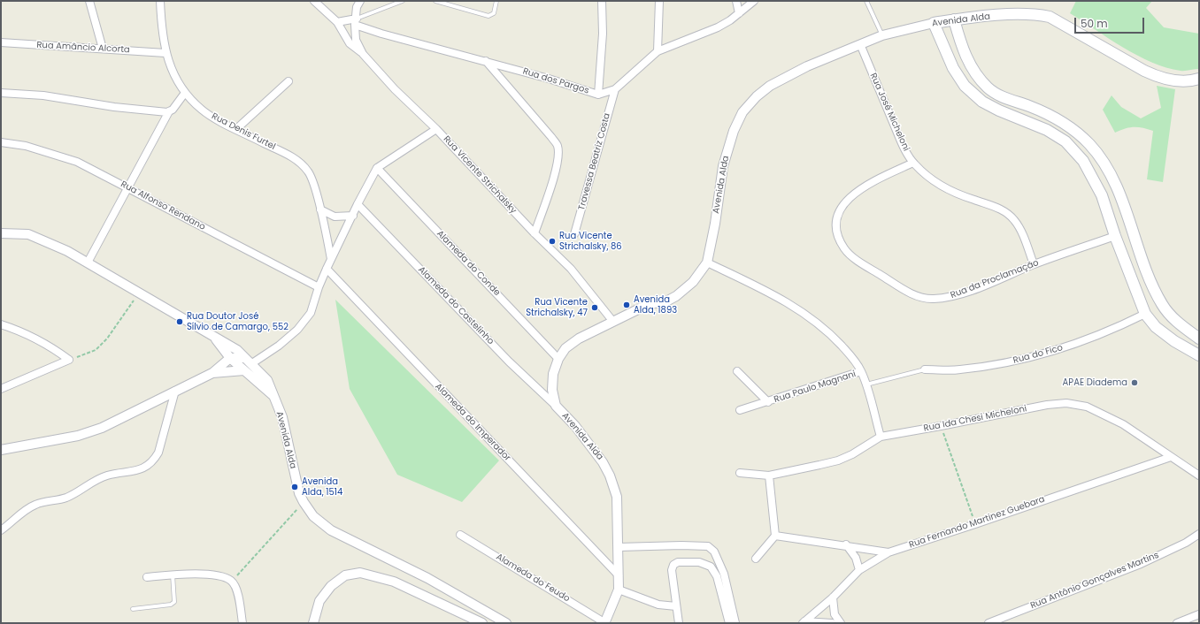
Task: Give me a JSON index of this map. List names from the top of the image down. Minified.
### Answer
{"streets":{"main road":["Avenida Alda"],"street":["Rua Amâncio Alcorta","Rua dos Pargos","Rua José Micheloni","Rua Denis Furtel","Travessa Beatriz Costa","Rua Vicente Strichalsky","Rua Alfonso Rendano","Alameda do Conde","Rua da Proclamação","Alameda do Castelinho","Rua do Fico","Rua Paulo Magnani","Rua Ida Chesi Micheloni","Alameda do Imperador","Rua Fernando Martinez Guebara","Alameda do Feudo","Rua Antônio Gonçalves Martins"]},"crossings":[["Avenida Alda","Rua José Micheloni"],["Avenida Alda","Rua Vicente Strichalsky"],["Avenida Alda","Alameda do Conde"],["Avenida Alda","Alameda do Castelinho"],["Avenida Alda","Alameda do Imperador"],["Avenida Alda","Alameda do Feudo"],["Rua Amâncio Alcorta","Rua Denis Furtel"],["Rua dos Pargos","Travessa Beatriz Costa"],["Rua dos Pargos","Rua Vicente Strichalsky"],["Rua José Micheloni","Rua da Proclamação"],["Rua Ida Chesi Micheloni","Rua Fernando Martinez Guebara"]],"places":["Rua Vicente Strichalsky, 86","Avenida Alda, 1893","Rua Vicente Strichalsky, 47","Rua Doutor José Sílvio de Camargo, 552","APAE Diadema","Avenida Alda, 1514"],"scale_bar":"50 m"}
